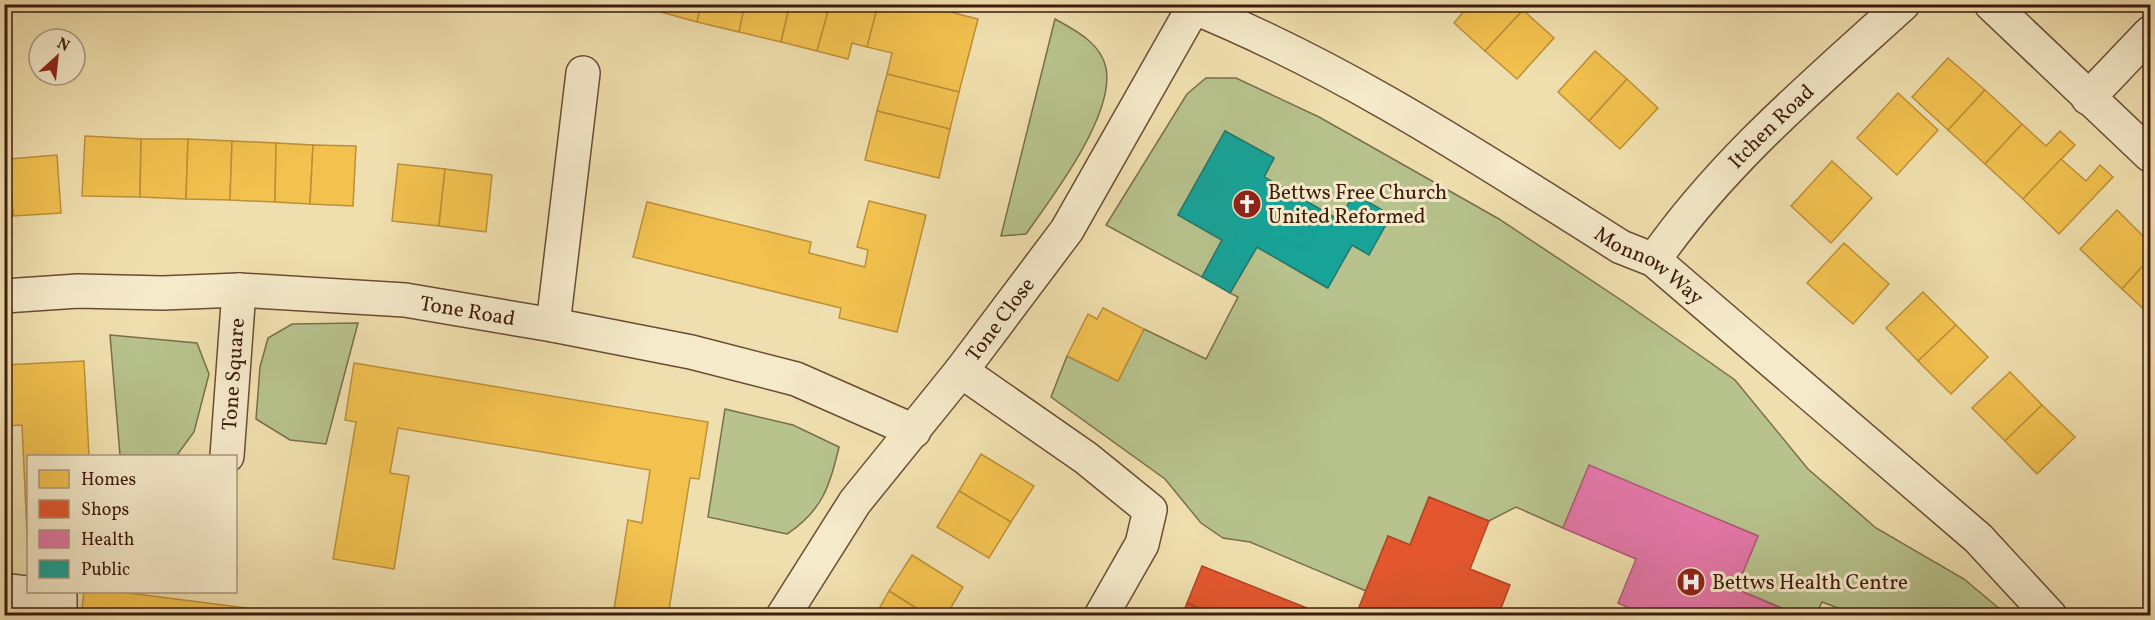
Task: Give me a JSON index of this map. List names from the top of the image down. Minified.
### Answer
{"streets":{"street":["Itchen Road","Monnow Way","Tone Road","Tone Close","Tone Square"]},"crossings":[["Itchen Road","Monnow Way"],["Monnow Way","Tone Close"],["Tone Road","Tone Close"],["Tone Road","Tone Square"]],"places":{"church":["Bettws Free Church United Reformed"],"hospital":["Bettws Health Centre"]},"legend":["Homes","Shops","Health","Public"],"north":"top right"}
